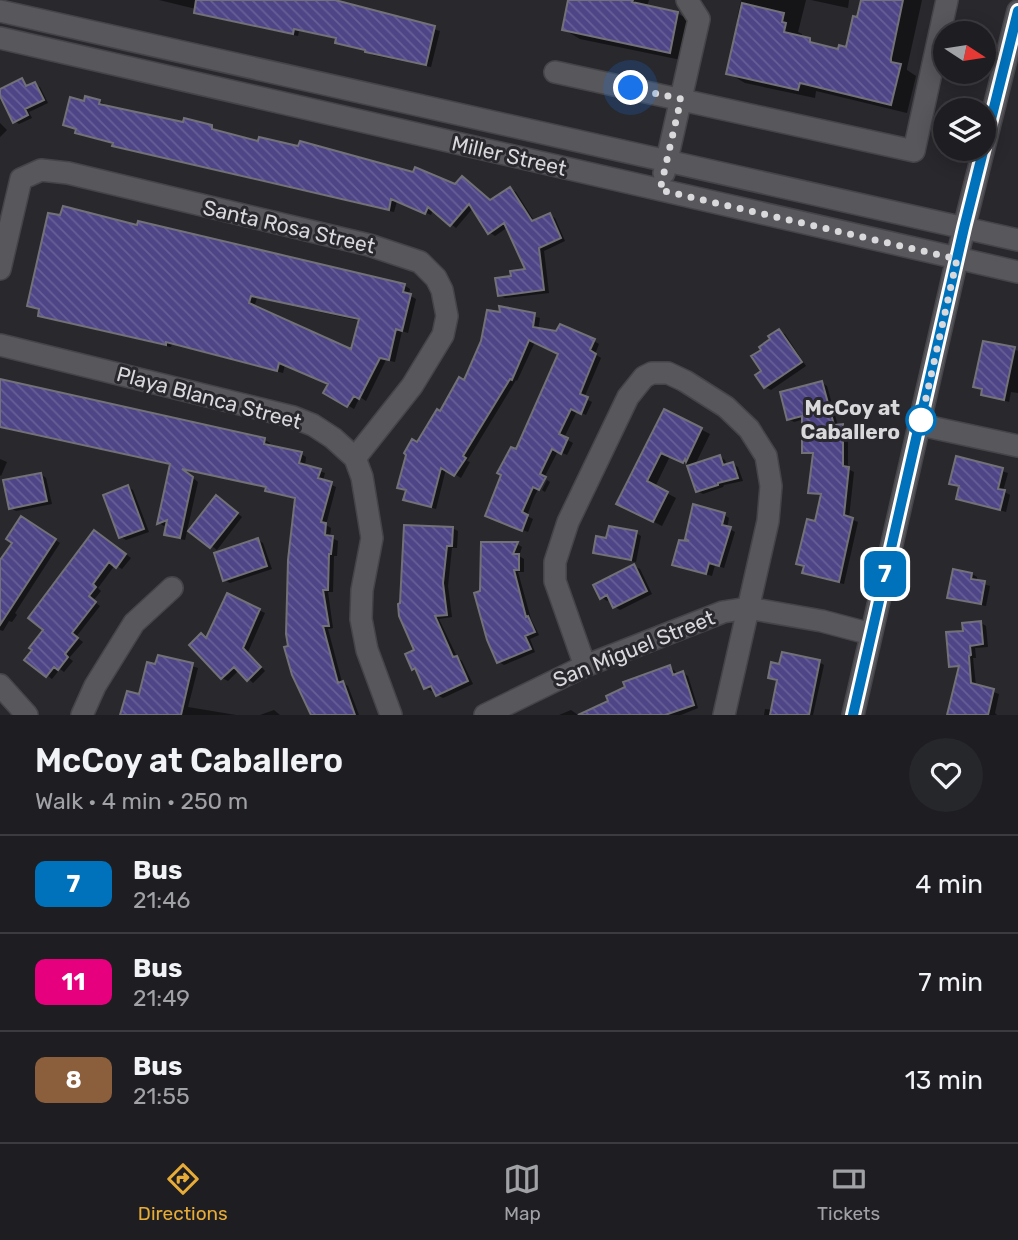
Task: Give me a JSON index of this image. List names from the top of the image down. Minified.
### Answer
{"streets":{"street":["Miller Street","Santa Rosa Street","Playa Blanca Street","San Miguel Street"]},"crossings":[["Santa Rosa Street","Playa Blanca Street"]],"places":["McCoy at Caballero"],"lines":["bus line 7"],"north":"right","page":{"on_map":"7","heading":["McCoy at Caballero","Walk · 4 min · 250 m"],"list":[{"mark":"7","name":"Bus","note":"21:46","value":"4 min"},{"mark":"11","name":"Bus","note":"21:49","value":"7 min"},{"mark":"8","name":"Bus","note":"21:55","value":"13 min"}],"tabs":["Directions","Map","Tickets"]}}
